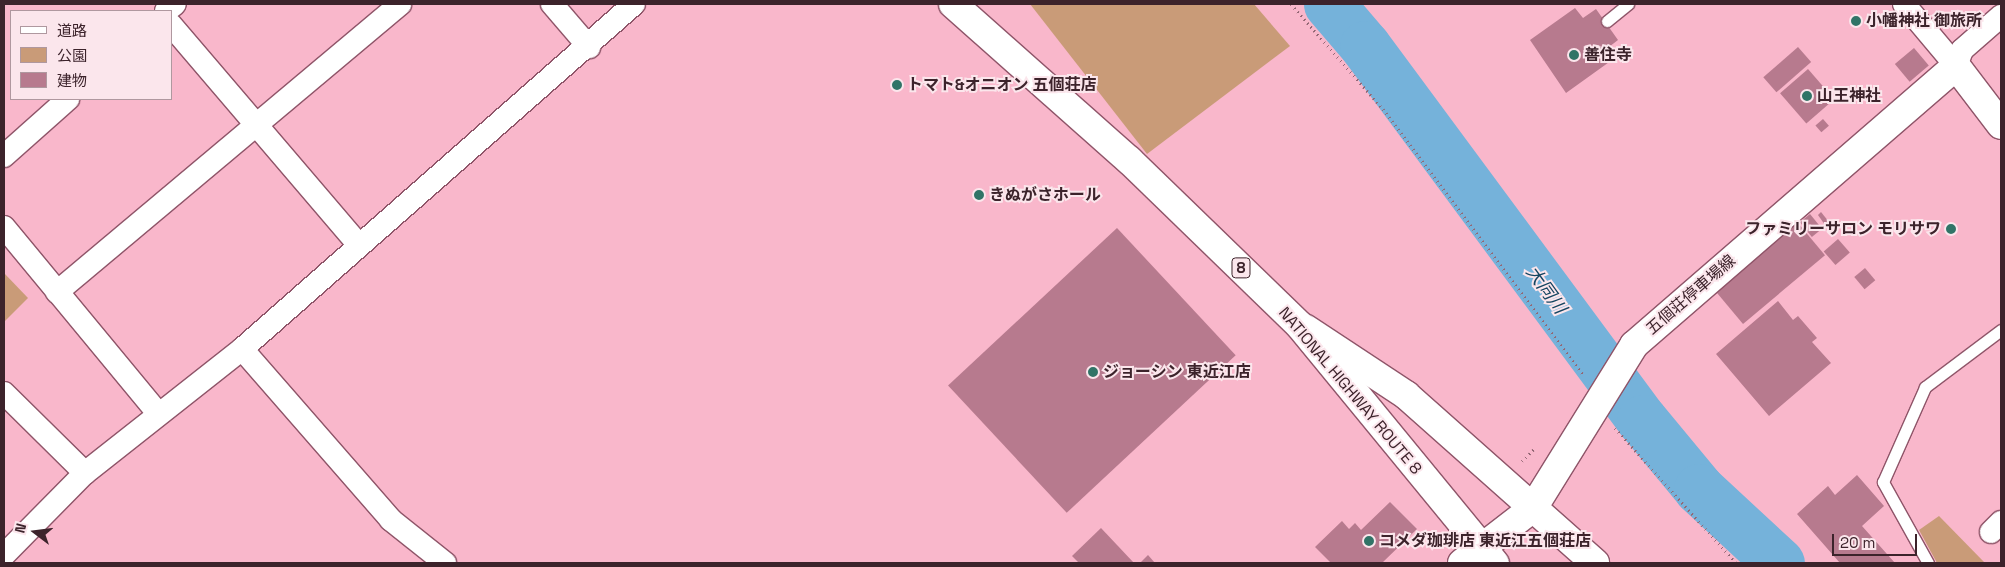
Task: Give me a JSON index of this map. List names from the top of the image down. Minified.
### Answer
{"streets":{"main road":["8","五個荘停車場線","NATIONAL HIGHWAY ROUTE 8"]},"crossings":[["五個荘停車場線","NATIONAL HIGHWAY ROUTE 8"]],"water":["大同川"],"places":["小幡神社 御旅所","善住寺","トマト&オニオン 五個荘店","山王神社","きぬがさホール","ファミリーサロン モリサワ","ジョーシン 東近江店","コメダ珈琲店 東近江五個荘店"],"legend":["道路","公園","建物"],"scale_bar":"20 m","north":"left"}
